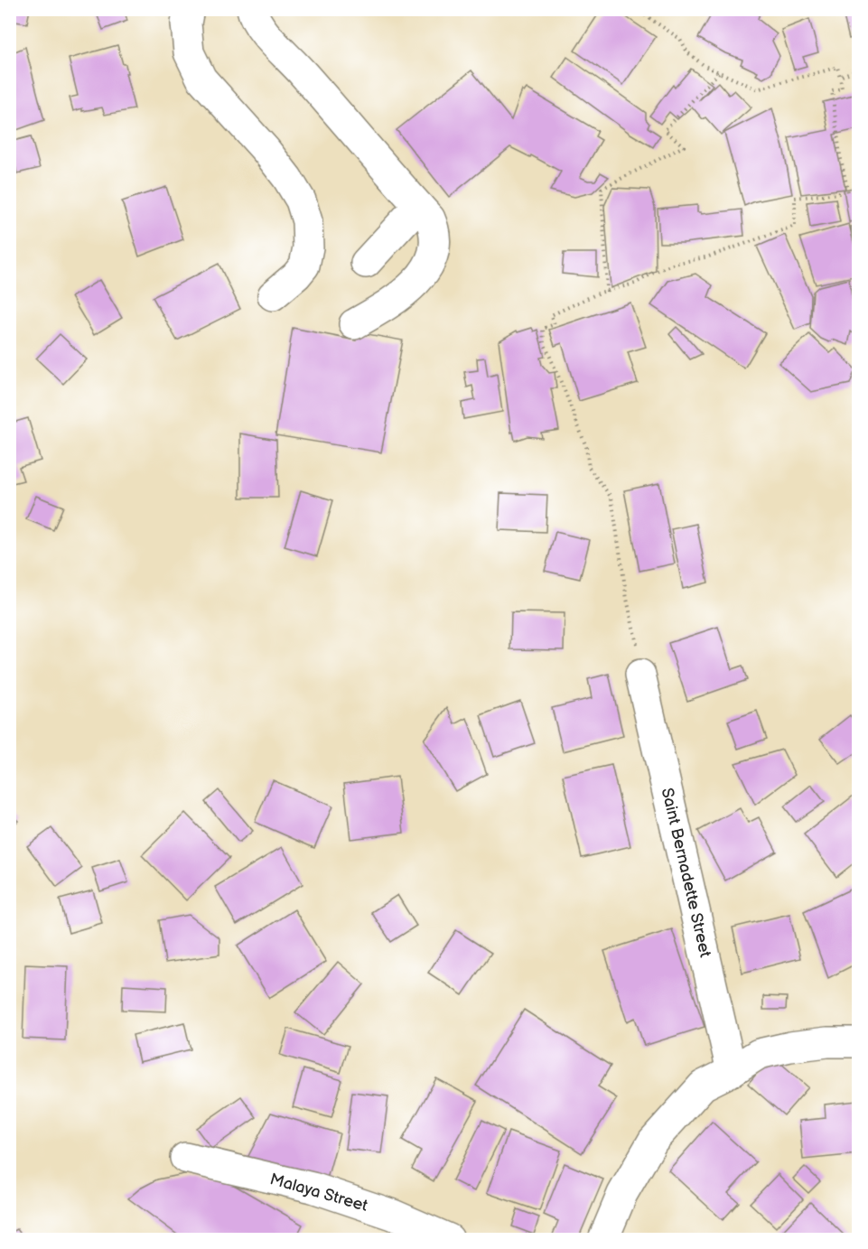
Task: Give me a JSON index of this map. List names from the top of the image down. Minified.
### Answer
{"streets":{"street":["Saint Bernadette Street","Malaya Street"]}}
